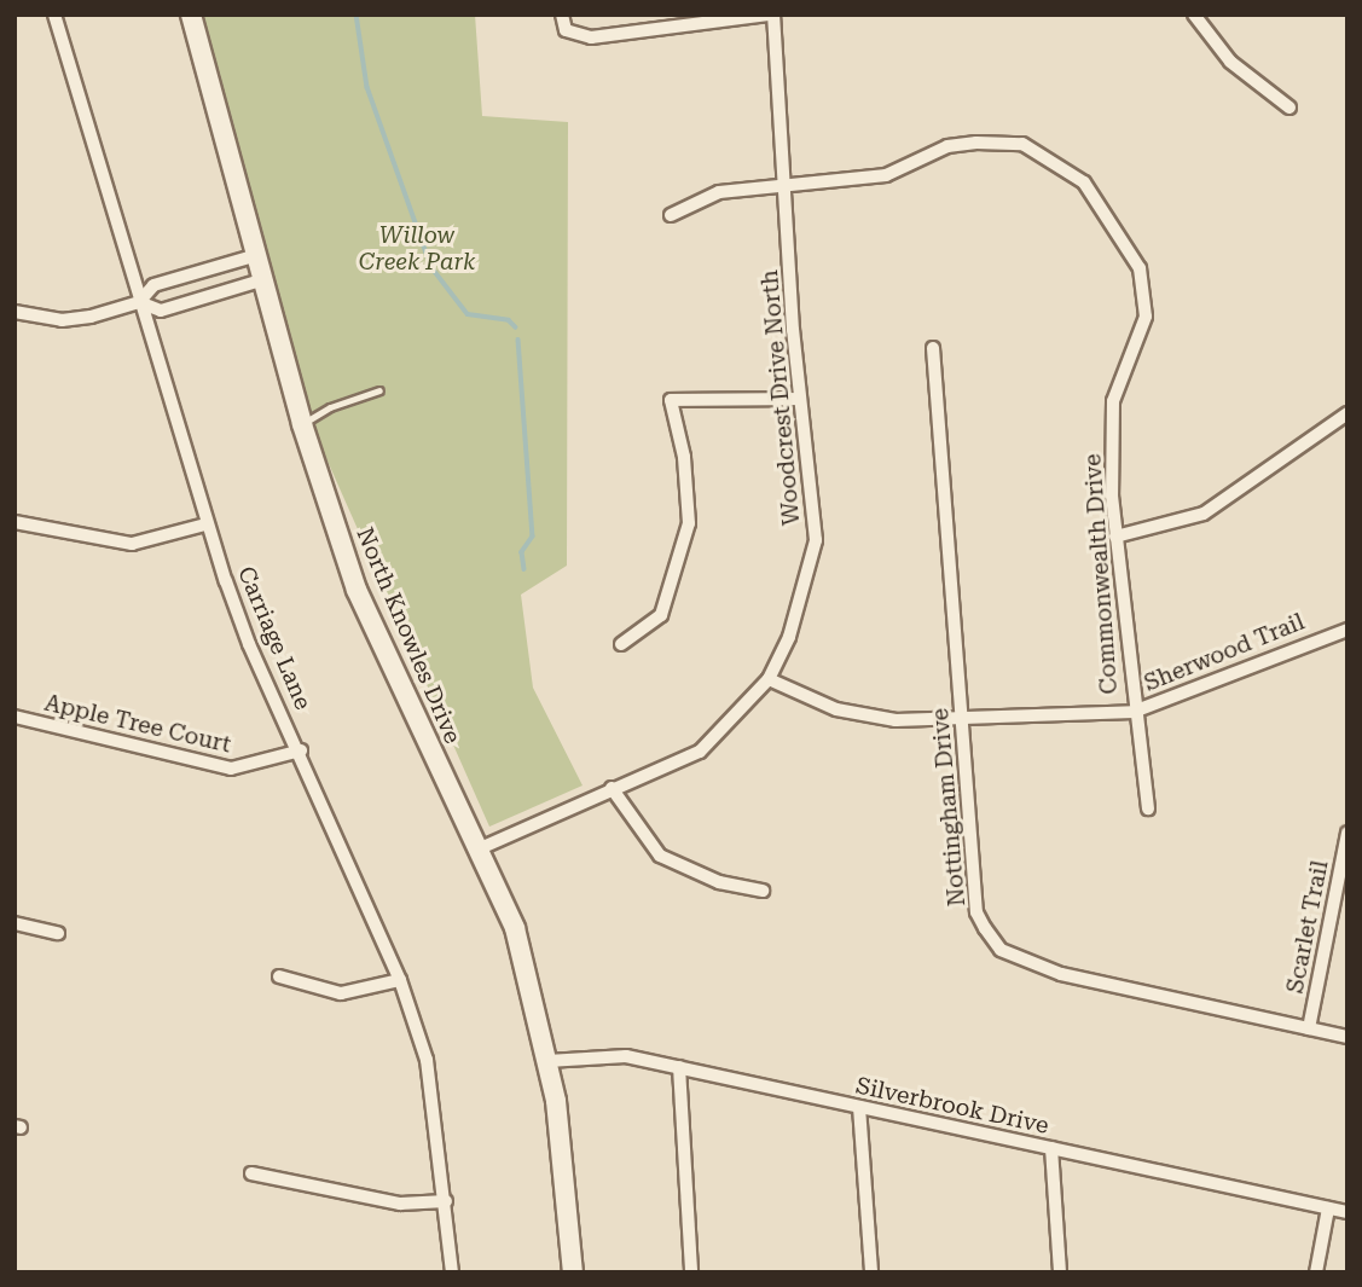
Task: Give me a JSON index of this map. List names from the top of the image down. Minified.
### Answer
{"streets":{"street":["Woodcrest Drive North","Commonwealth Drive","North Knowles Drive","Carriage Lane","Sherwood Trail","Apple Tree Court","Nottingham Drive","Scarlet Trail","Silverbrook Drive"]},"crossings":[["Woodcrest Drive North","Commonwealth Drive"],["Woodcrest Drive North","North Knowles Drive"],["Woodcrest Drive North","Sherwood Trail"],["Commonwealth Drive","Sherwood Trail"],["North Knowles Drive","Silverbrook Drive"],["Carriage Lane","Apple Tree Court"],["Sherwood Trail","Nottingham Drive"],["Nottingham Drive","Scarlet Trail"]],"parks":["Willow Creek Park"]}
